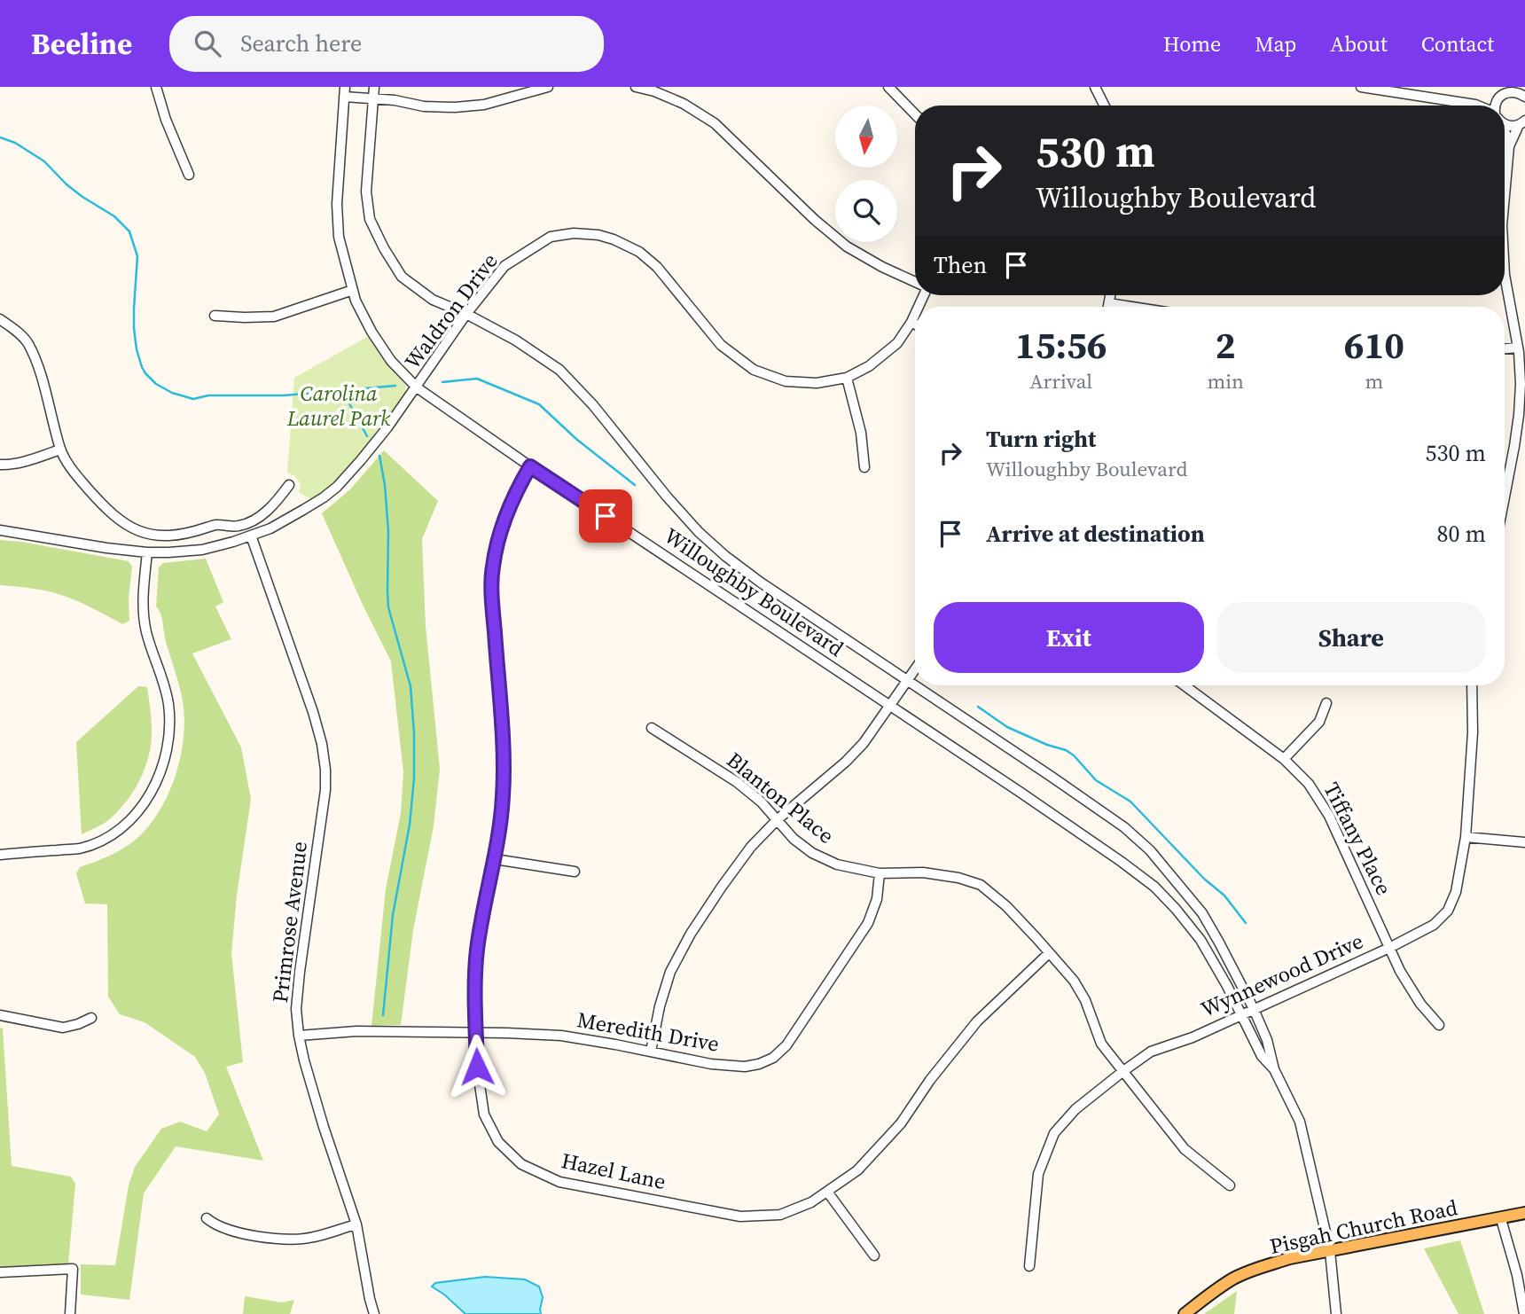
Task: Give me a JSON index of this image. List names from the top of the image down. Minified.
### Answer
{"streets":{"main road":["Pisgah Church Road"],"street":["Waldron Drive","Willoughby Boulevard","Blanton Place","Tiffany Place","Primrose Avenue","Wynnewood Drive","Meredith Drive","Hazel Lane"]},"crossings":[["Waldron Drive","Willoughby Boulevard"],["Waldron Drive","Primrose Avenue"],["Willoughby Boulevard","Wynnewood Drive"],["Willoughby Boulevard","Hazel Lane"],["Willoughby Boulevard","Pisgah Church Road"],["Blanton Place","Wynnewood Drive"],["Blanton Place","Meredith Drive"],["Blanton Place","Hazel Lane"],["Tiffany Place","Wynnewood Drive"],["Primrose Avenue","Meredith Drive"],["Meredith Drive","Hazel Lane"]],"parks":["Carolina Laurel Park"],"north":"bottom","page":{"header":"Beeline","search":"Search here","nav":["Home","Map","About","Contact"],"turn":["530 m","Willoughby Boulevard"],"then":"Then","eta":["15:56","Arrival","2","min","610","m"],"list":[{"name":"Turn right","note":"Willoughby Boulevard","value":"530 m"},{"name":"Arrive at destination","value":"80 m"}],"buttons":["Exit","Share"]}}
